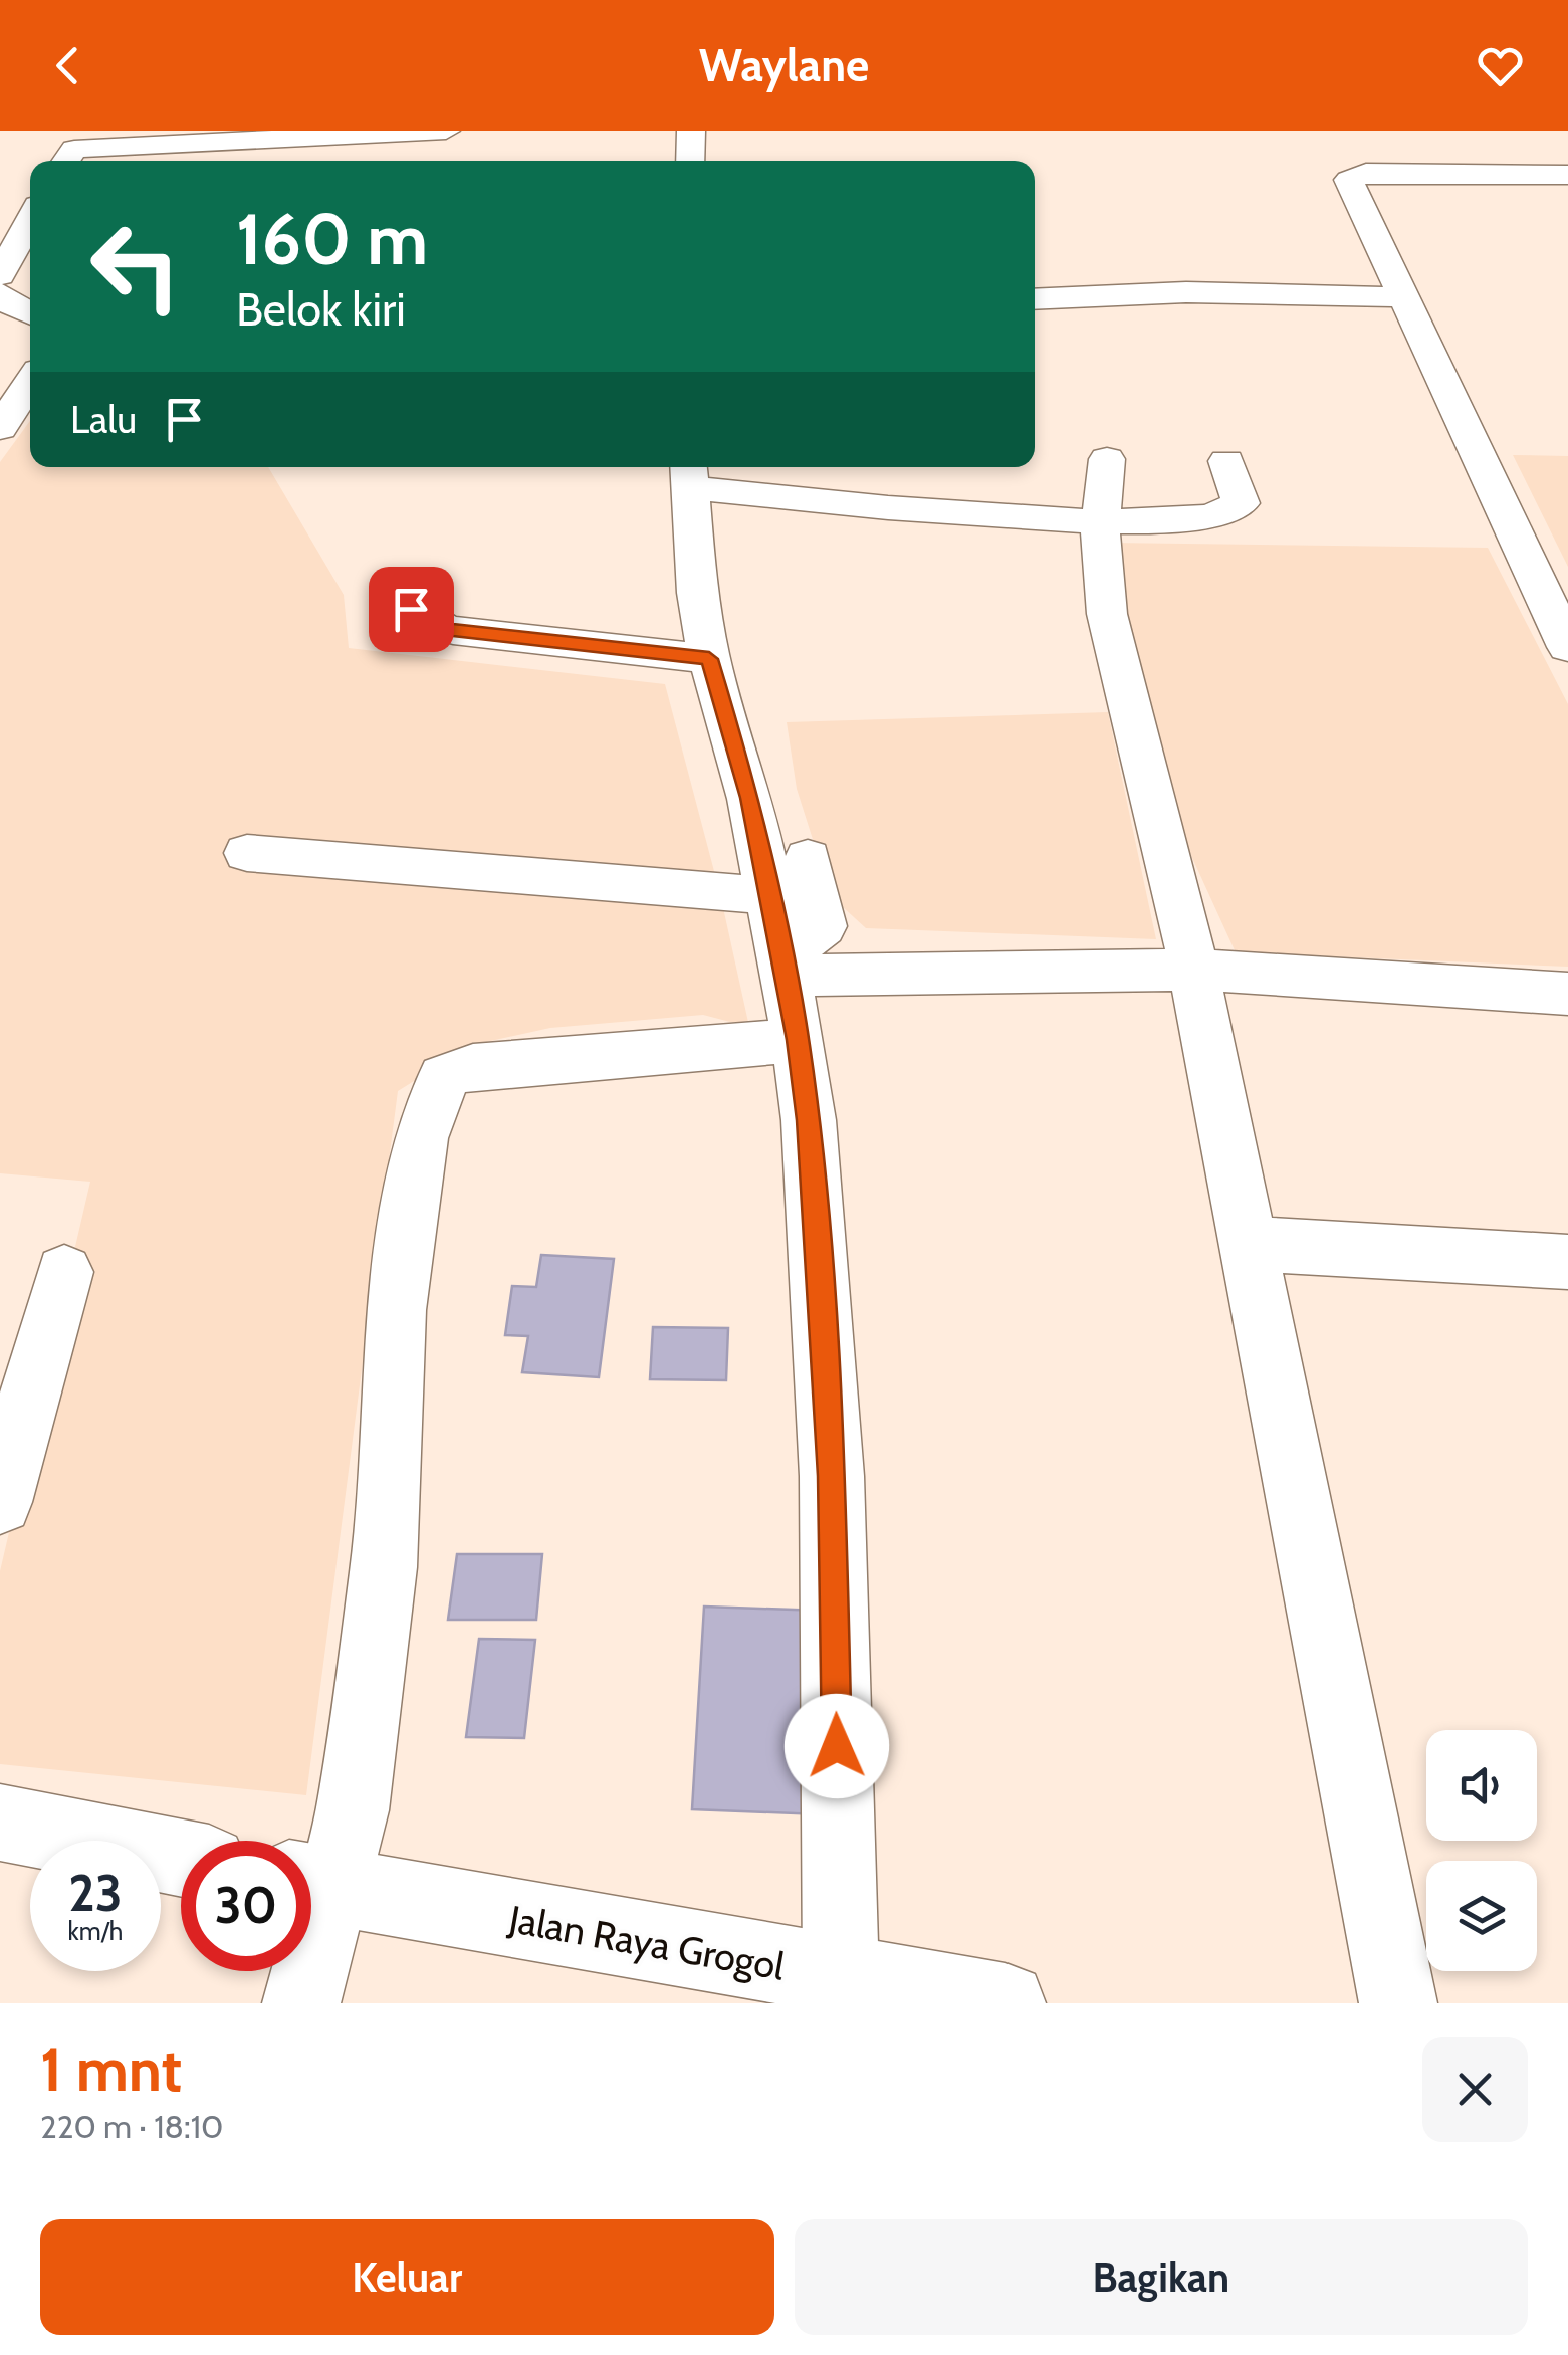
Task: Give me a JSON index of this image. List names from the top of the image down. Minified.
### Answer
{"streets":{"main road":["Jalan Raya Grogol"]},"page":{"header":"Waylane","turn":["160 m","Belok kiri"],"then":"Lalu","speed":"23 km/h","limit":"30","heading":["1 mnt","220 m · 18:10"],"buttons":["Keluar","Bagikan"]}}
